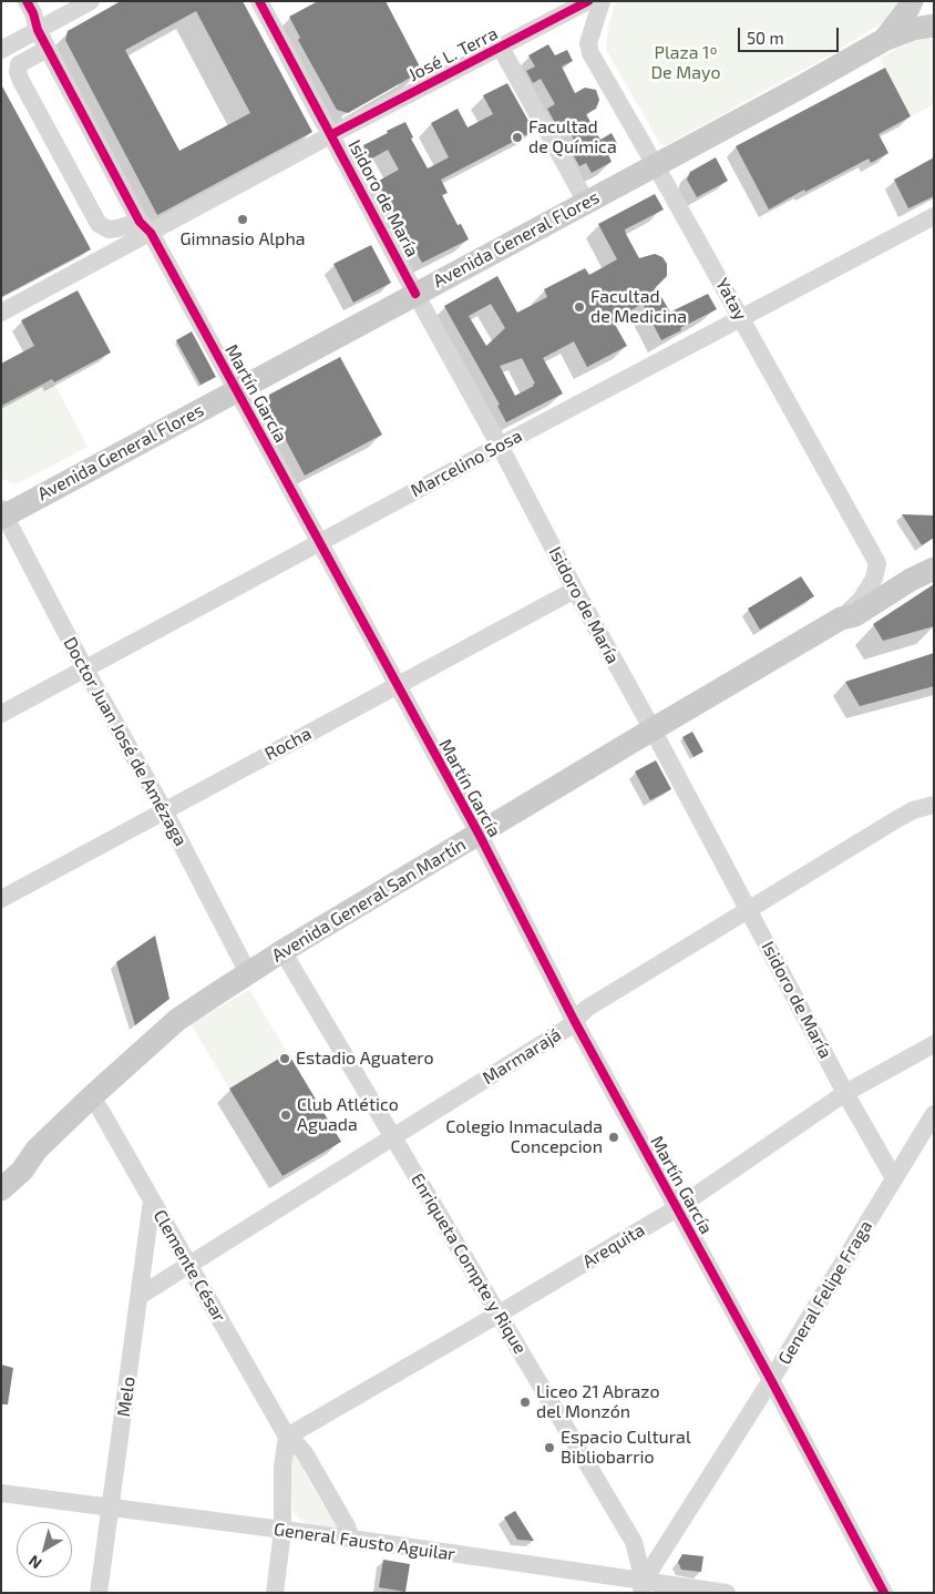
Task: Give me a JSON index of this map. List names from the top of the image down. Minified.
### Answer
{"streets":{"main road":["Avenida General Flores","Avenida General San Martín"],"street":["José L. Terra","Isidoro de María","Yatay","Martín García","Marcelino Sosa","Doctor Juan José de Amézaga","Rocha","Marmarajá","Arequita","Enriqueta Compte y Rique","Clemente César","General Felipe Fraga","Melo","General Fausto Aguilar"]},"crossings":[["José L. Terra","Isidoro de María"],["José L. Terra","Martín García"],["Isidoro de María","Avenida General Flores"],["Isidoro de María","Marcelino Sosa"],["Isidoro de María","Rocha"],["Isidoro de María","Avenida General San Martín"],["Isidoro de María","Marmarajá"],["Isidoro de María","Arequita"],["Isidoro de María","General Felipe Fraga"],["Avenida General Flores","Yatay"],["Avenida General Flores","Martín García"],["Avenida General Flores","Doctor Juan José de Amézaga"],["Yatay","Marcelino Sosa"],["Yatay","Avenida General San Martín"],["Martín García","Marcelino Sosa"],["Martín García","Rocha"],["Martín García","Avenida General San Martín"],["Martín García","Marmarajá"],["Martín García","Arequita"],["Martín García","General Felipe Fraga"],["Marcelino Sosa","Doctor Juan José de Amézaga"],["Doctor Juan José de Amézaga","Rocha"],["Doctor Juan José de Amézaga","Avenida General San Martín"],["Avenida General San Martín","Enriqueta Compte y Rique"],["Avenida General San Martín","Clemente César"],["Marmarajá","Enriqueta Compte y Rique"],["Marmarajá","Clemente César"],["Marmarajá","Melo"],["Arequita","Enriqueta Compte y Rique"],["Arequita","Clemente César"],["Enriqueta Compte y Rique","General Felipe Fraga"],["Enriqueta Compte y Rique","General Fausto Aguilar"],["Clemente César","Melo"],["Clemente César","General Fausto Aguilar"],["General Felipe Fraga","General Fausto Aguilar"],["Melo","General Fausto Aguilar"]],"parks":["Plaza 1º De Mayo"],"places":["Facultad de Química","Gimnasio Alpha","Facultad de Medicina","Estadio Aguatero","Club Atlético Aguada","Colegio Inmaculada Concepcion","Liceo 21 Abrazo del Monzón","Espacio Cultural Bibliobarrio"],"scale_bar":"50 m","north":"bottom left"}
